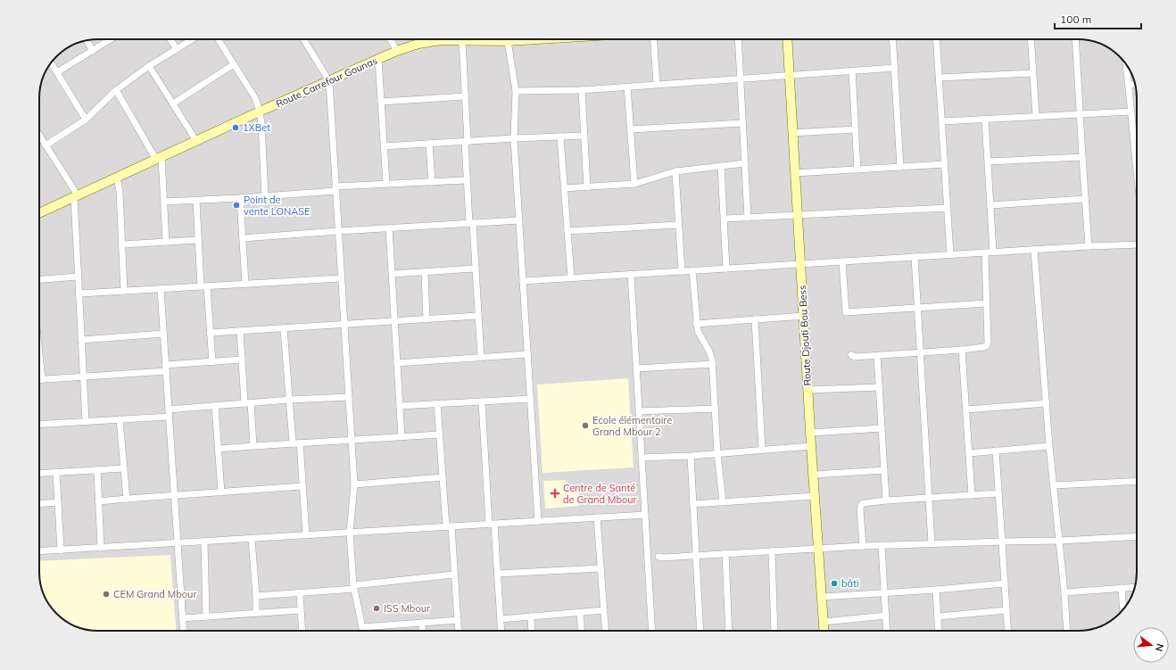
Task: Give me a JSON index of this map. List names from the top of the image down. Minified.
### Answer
{"streets":{"main road":["Route Carrefour Gounas","Route Djouti Bou Bess"]},"places":{"other":["1XBet","Point de vente LONASE","Ecole élémentaire Grand Mbour 2","bâti","CEM Grand Mbour","ISS Mbour"],"health":["Centre de Santé de Grand Mbour"]},"scale_bar":"100 m","north":"right"}
